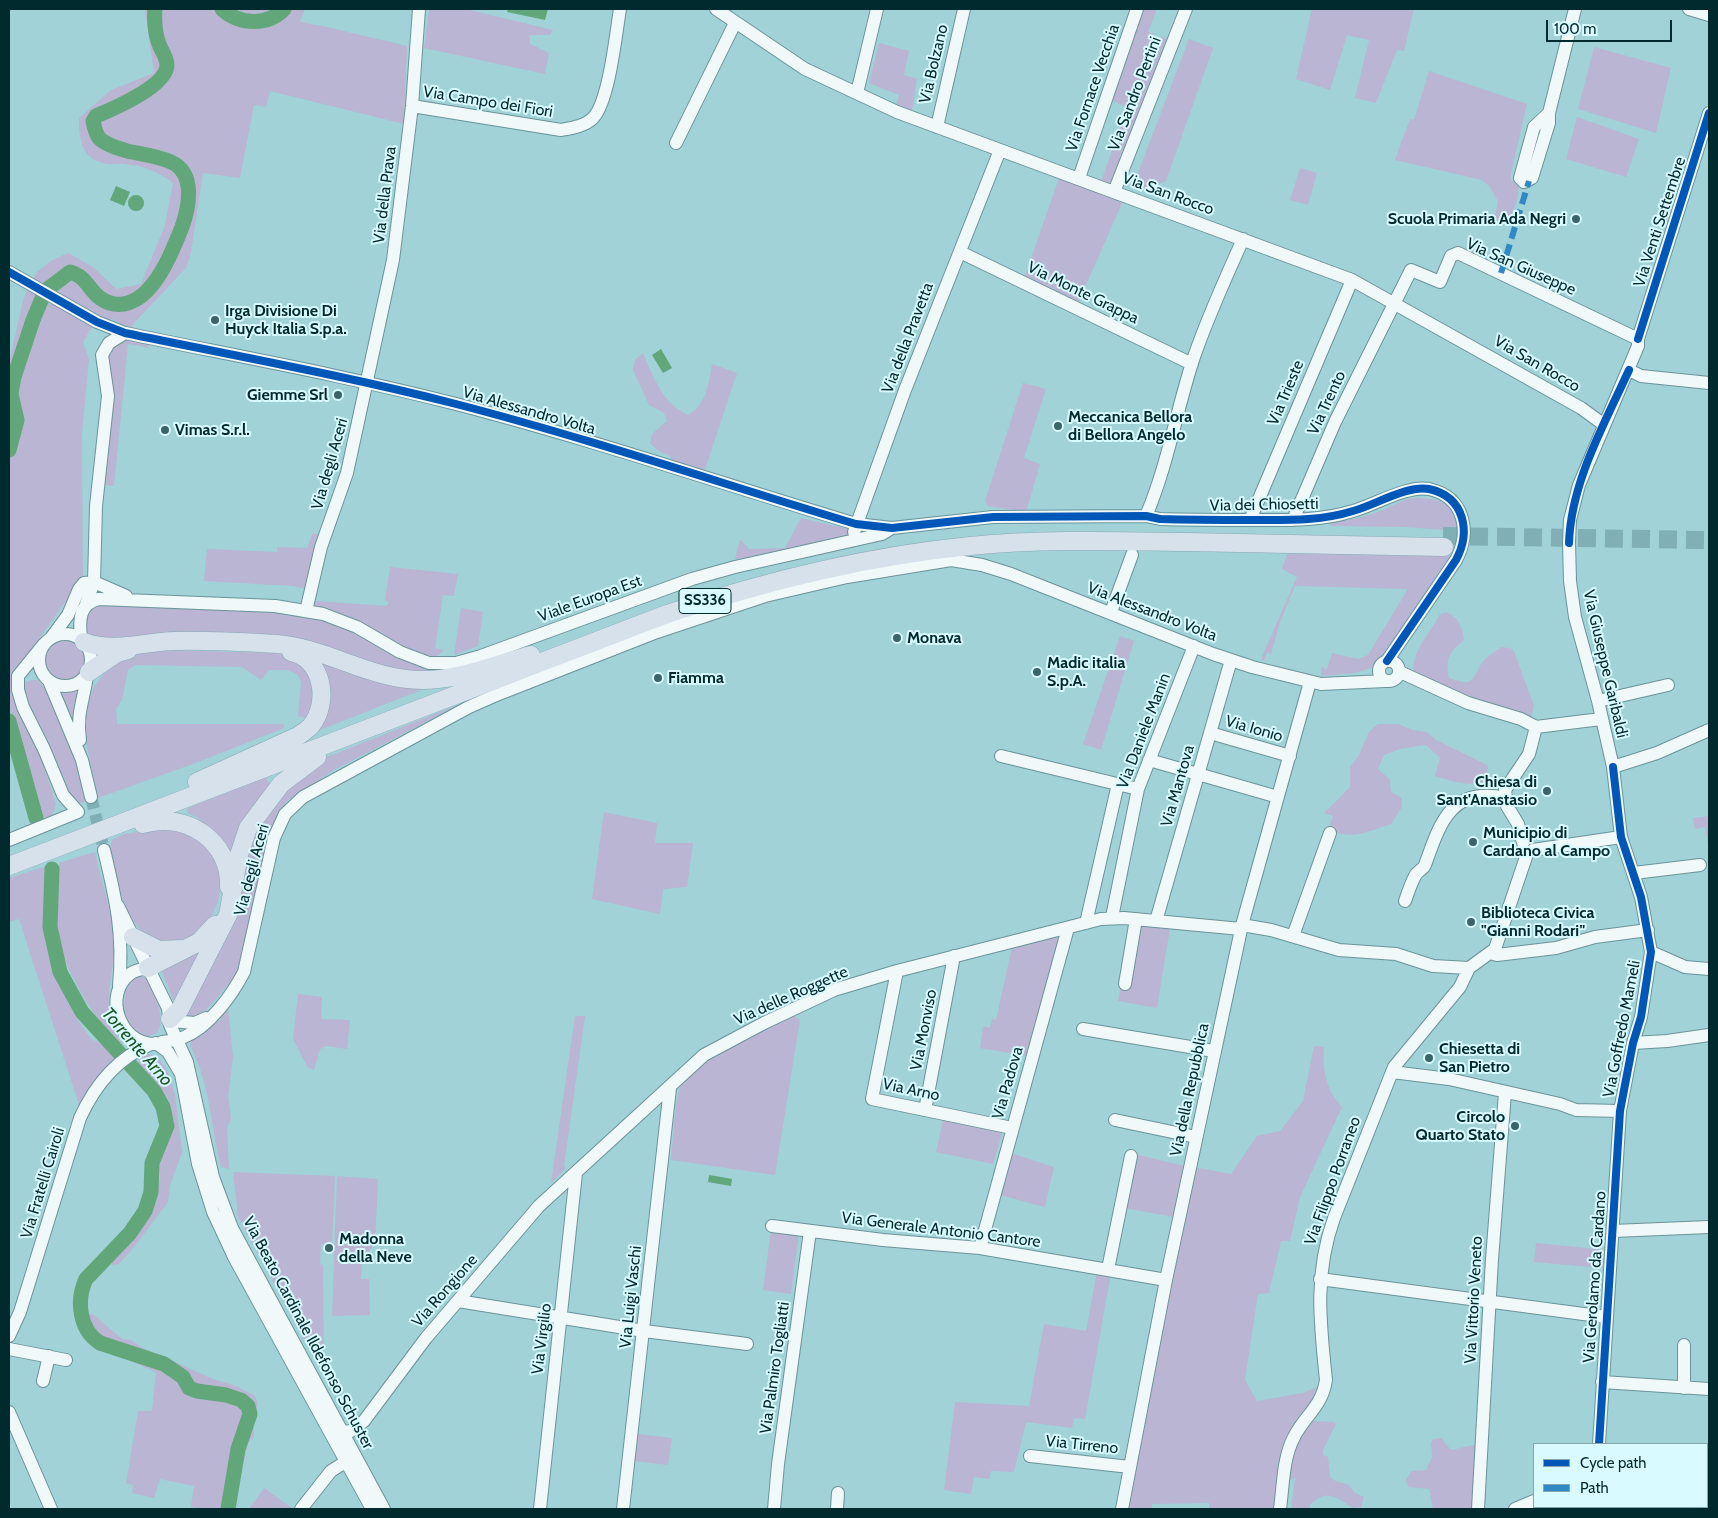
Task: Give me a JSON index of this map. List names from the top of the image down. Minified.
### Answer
{"streets":{"highway":["SS336"],"street":["Via Bolzano","Via Fornace Vecchia","Via Sandro Pertini","Via Campo dei Fiori","Via San Rocco","Via della Prava","Via Venti Settembre","Via San Giuseppe","Via Monte Grappa","Via della Pravetta","Via Trieste","Via Trento","Via Alessandro Volta","Via degli Aceri","Via dei Chiosetti","Viale Europa Est","Via Giuseppe Garibaldi","Via Ionio","Via Daniele Manin","Via Mantova","Via delle Roggette","Via Goffredo Mameli","Via Monviso","Via Padova","Via Arno","Via della Repubblica","Via Filippo Porraneo","Via Fratelli Cairoli","Via Generale Antonio Cantore","Via Gerolamo da Cardano","Via Rongione","Via Luigi Vaschi","Via Vittorio Veneto","Via Beato Cardinale Ildefonso Schuster","Via Virgilio","Via Palmiro Togliatti","Via Tirreno"]},"crossings":[["Via Bolzano","Via San Rocco"],["Via Fornace Vecchia","Via San Rocco"],["Via Sandro Pertini","Via San Rocco"],["Via Campo dei Fiori","Via della Prava"],["Via San Rocco","Via San Giuseppe"],["Via San Rocco","Via della Pravetta"],["Via San Rocco","Via Trieste"],["Via San Rocco","Via Trento"],["Via San Rocco","Via Giuseppe Garibaldi"],["Via della Prava","Via Alessandro Volta"],["Via della Prava","Via degli Aceri"],["Via Venti Settembre","Via San Giuseppe"],["Via Venti Settembre","Via Giuseppe Garibaldi"],["Via San Giuseppe","Via Trento"],["Via Monte Grappa","Via della Pravetta"],["Via della Pravetta","Via Alessandro Volta"],["Via della Pravetta","Viale Europa Est"],["Via Trieste","Via dei Chiosetti"],["Via Trento","Via dei Chiosetti"],["Via Alessandro Volta","Via degli Aceri"],["Via Alessandro Volta","Via dei Chiosetti"],["Via Alessandro Volta","Viale Europa Est"],["Via Alessandro Volta","Via Giuseppe Garibaldi"],["Via Alessandro Volta","Via Daniele Manin"],["Via Alessandro Volta","Via Mantova"],["Via Alessandro Volta","Via della Repubblica"],["Via degli Aceri","Viale Europa Est"],["Via degli Aceri","Via Fratelli Cairoli"],["Via Giuseppe Garibaldi","Via Goffredo Mameli"],["Via Ionio","Via Mantova"],["Via Ionio","Via della Repubblica"],["Via Daniele Manin","Via delle Roggette"],["Via Mantova","Via delle Roggette"],["Via delle Roggette","Via Monviso"],["Via delle Roggette","Via Padova"],["Via delle Roggette","Via Arno"],["Via delle Roggette","Via della Repubblica"],["Via delle Roggette","Via Filippo Porraneo"],["Via delle Roggette","Via Rongione"],["Via delle Roggette","Via Luigi Vaschi"],["Via delle Roggette","Via Virgilio"],["Via Goffredo Mameli","Via Gerolamo da Cardano"],["Via Monviso","Via Arno"],["Via Padova","Via Arno"],["Via Padova","Via Generale Antonio Cantore"],["Via della Repubblica","Via Generale Antonio Cantore"],["Via della Repubblica","Via Tirreno"],["Via Fratelli Cairoli","Via Beato Cardinale Ildefonso Schuster"],["Via Generale Antonio Cantore","Via Palmiro Togliatti"],["Via Rongione","Via Beato Cardinale Ildefonso Schuster"]],"water":["Torrente Arno"],"places":["Scuola Primaria Ada Negri","Irga Divisione Di Huyck Italia S.p.a.","Giemme Srl","Meccanica Bellora di Bellora Angelo","Vimas S.r.l.","Monava","Madic italia S.p.A.","Fiamma","Chiesa di Sant'Anastasio","Municipio di Cardano al Campo","Biblioteca Civica \"Gianni Rodari\"","Chiesetta di San Pietro","Circolo Quarto Stato","Madonna della Neve"],"legend":["Cycle path","Path"],"scale_bar":"100 m"}
